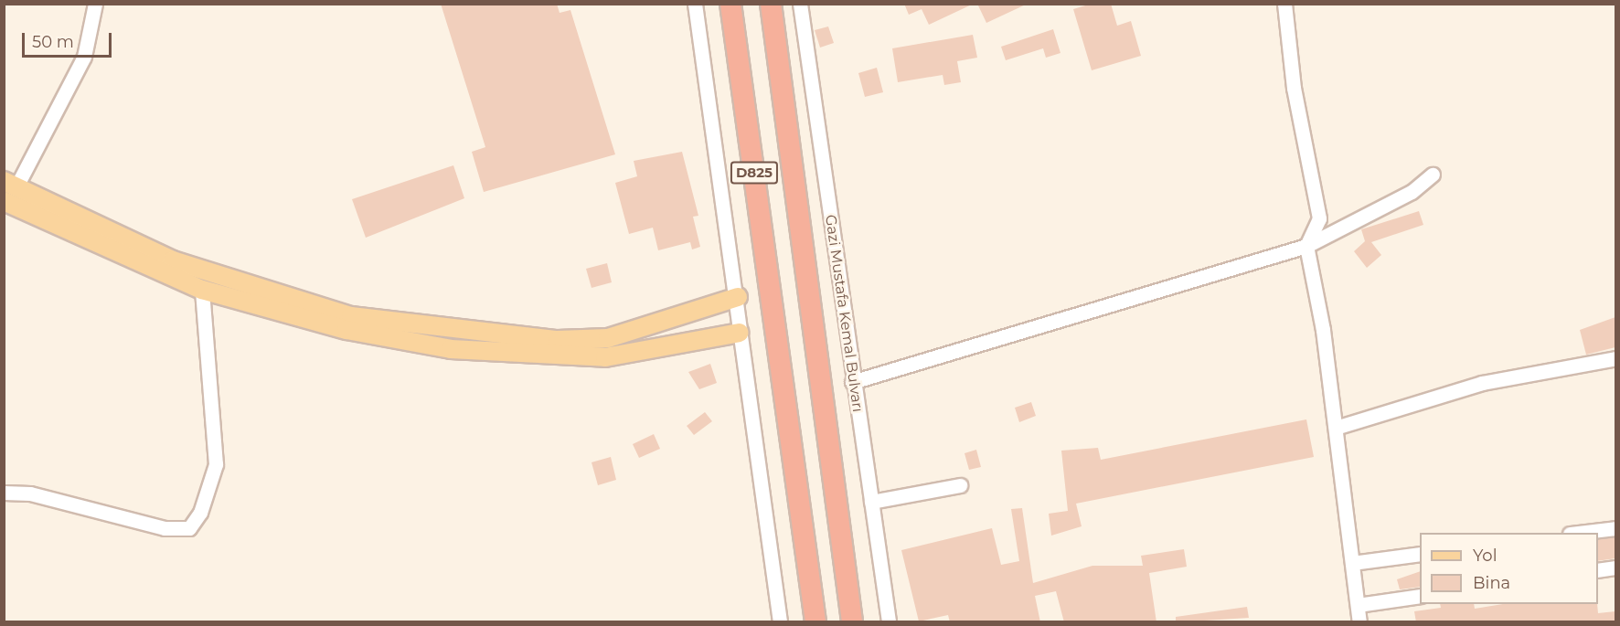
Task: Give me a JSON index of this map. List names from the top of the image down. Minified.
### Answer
{"streets":{"highway":["D825"],"street":["Gazi Mustafa Kemal Bulvarı"]},"legend":["Yol","Bina"],"scale_bar":"50 m"}
